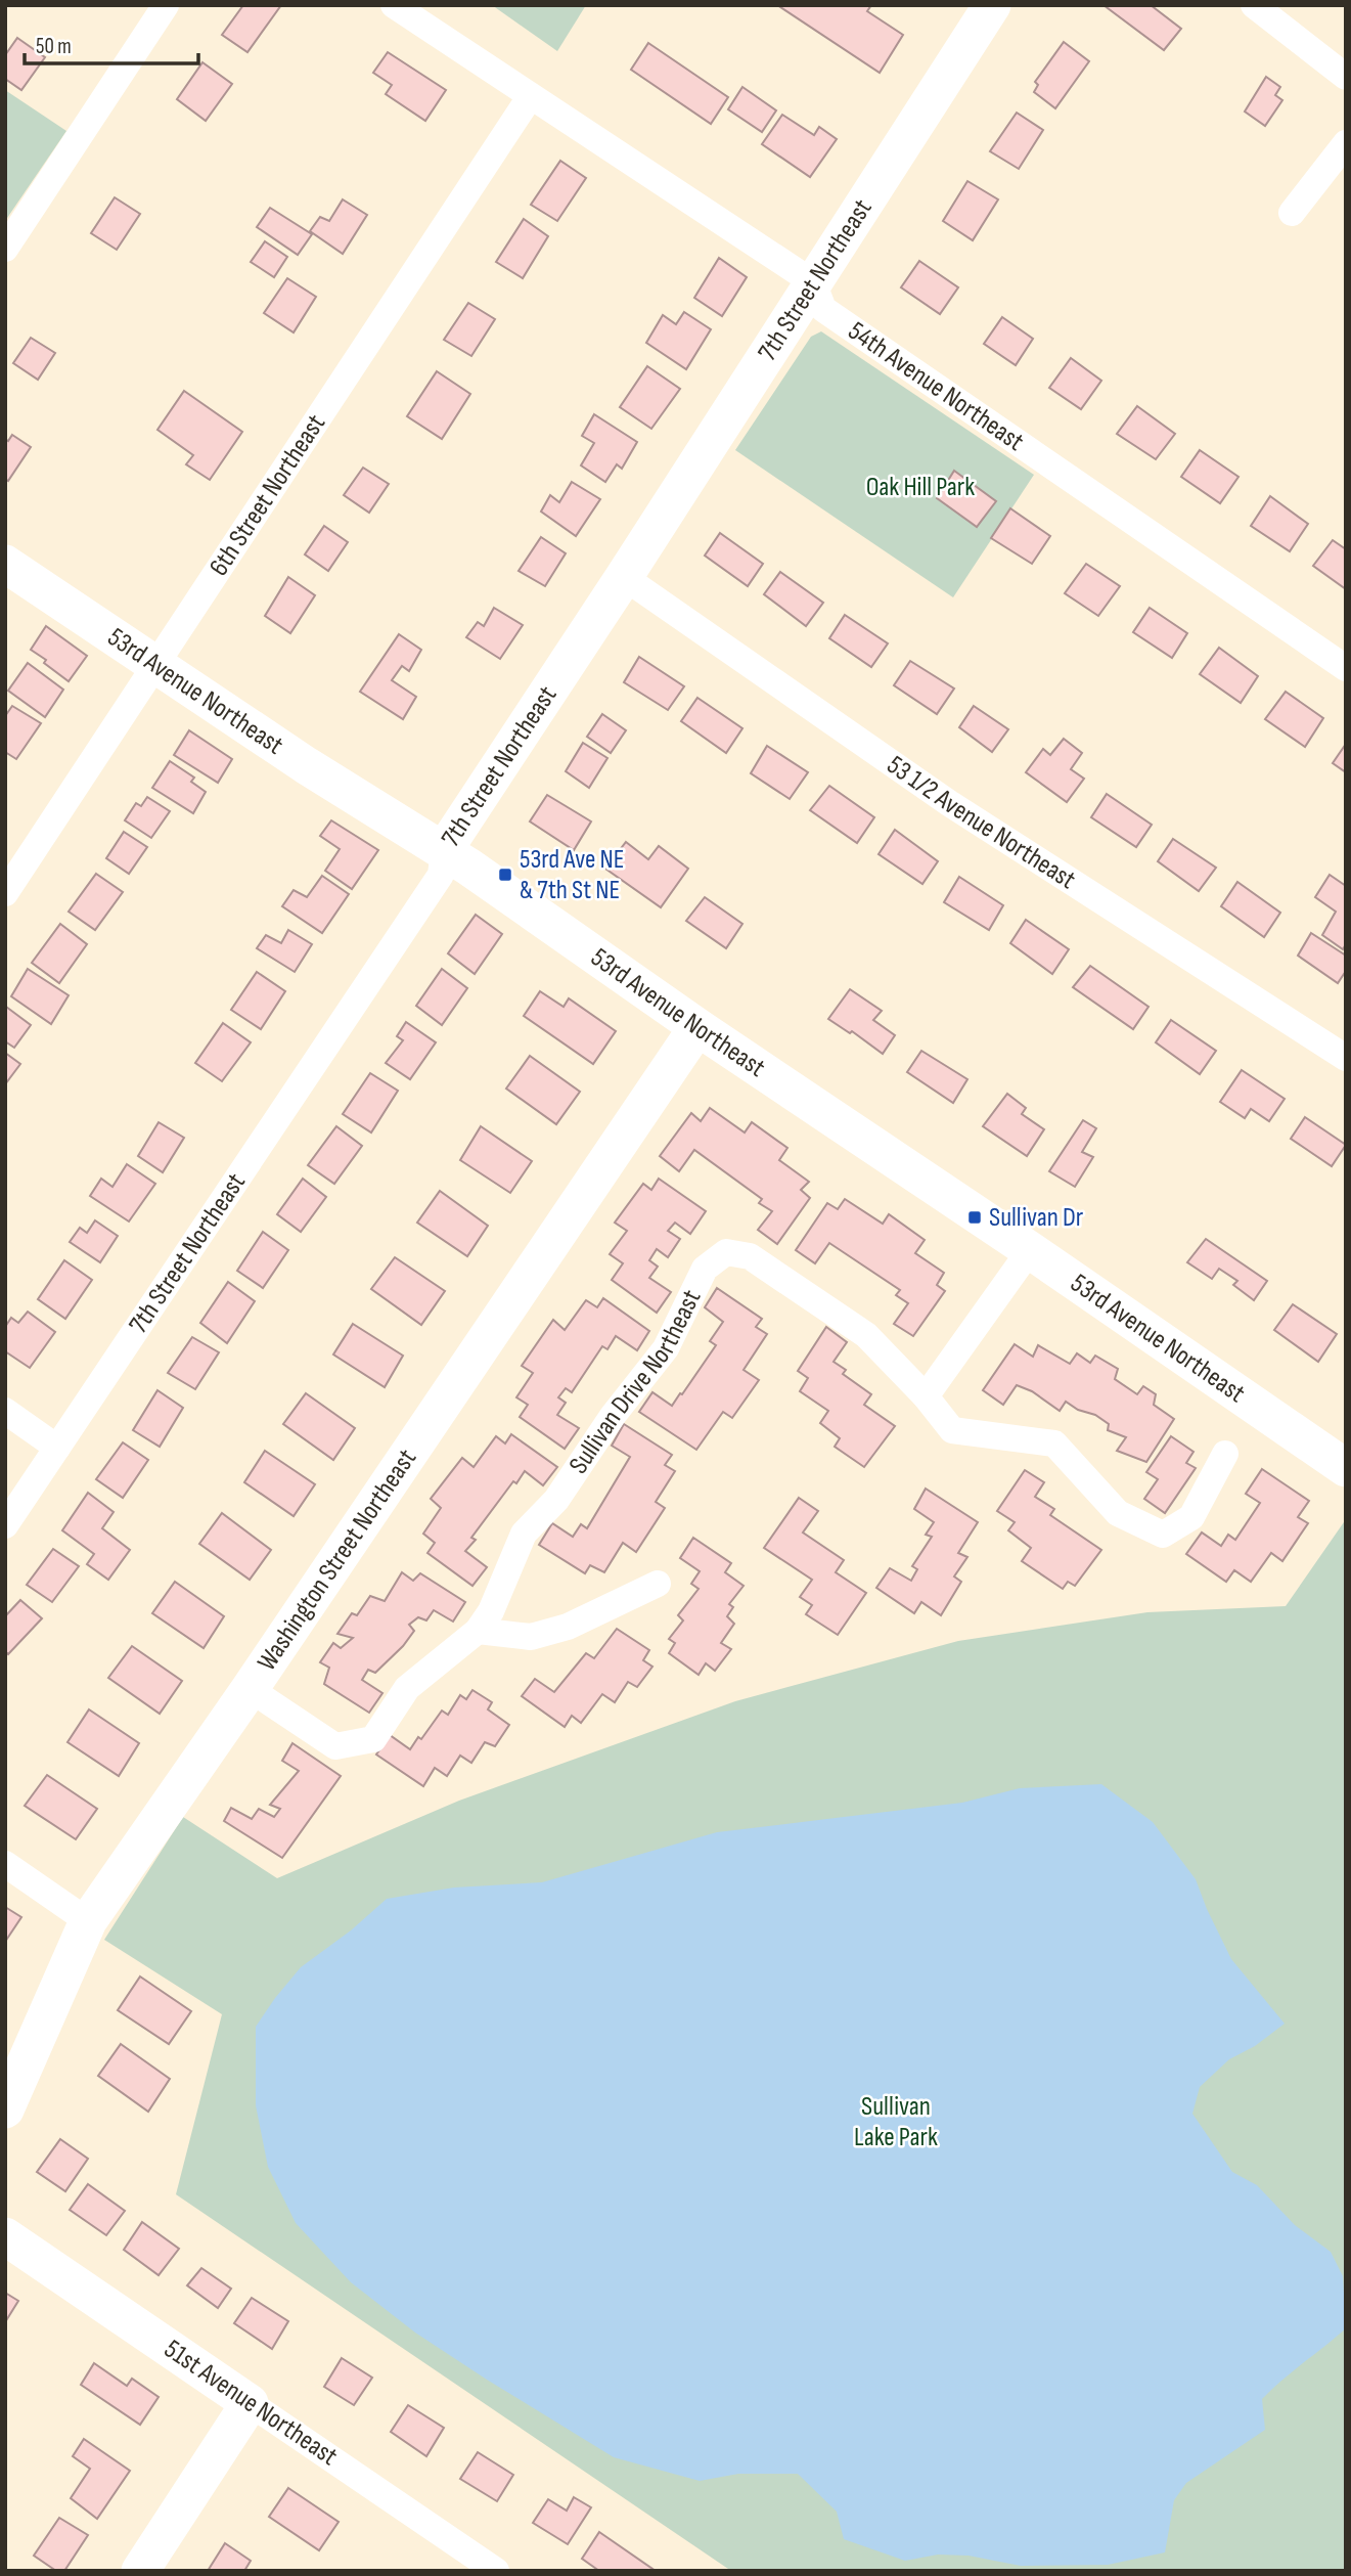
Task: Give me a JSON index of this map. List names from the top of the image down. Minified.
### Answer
{"streets":{"street":["7th Street Northeast","54th Avenue Northeast","6th Street Northeast","53rd Avenue Northeast","53 1/2 Avenue Northeast","Sullivan Drive Northeast","Washington Street Northeast","51st Avenue Northeast"]},"crossings":[["7th Street Northeast","54th Avenue Northeast"],["7th Street Northeast","53rd Avenue Northeast"],["7th Street Northeast","53 1/2 Avenue Northeast"],["6th Street Northeast","53rd Avenue Northeast"],["53rd Avenue Northeast","Washington Street Northeast"],["Sullivan Drive Northeast","Washington Street Northeast"]],"parks":["Oak Hill Park","Sullivan Lake Park"],"places":{"transit":["53rd Ave NE & 7th St NE","Sullivan Dr"]},"scale_bar":"50 m"}
